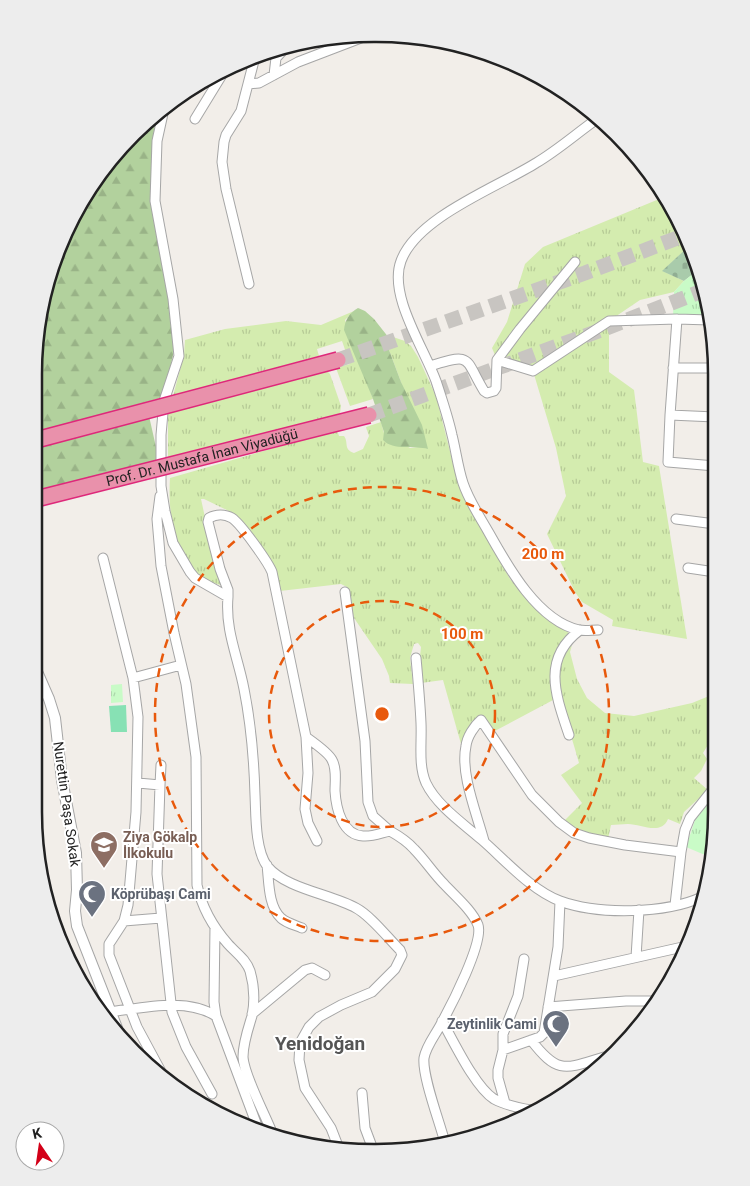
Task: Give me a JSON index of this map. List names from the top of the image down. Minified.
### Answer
{"streets":{"highway":["Prof. Dr. Mustafa İnan Viyadüğü"],"street":["Nurettin Paşa Sokak"]},"districts":["Yenidoğan"],"places":{"school or university":["Ziya Gökalp İlkokulu"],"mosque":["Köprübaşı Cami","Zeytinlik Cami"]},"north":"top","rings":["200 m","100 m"]}
